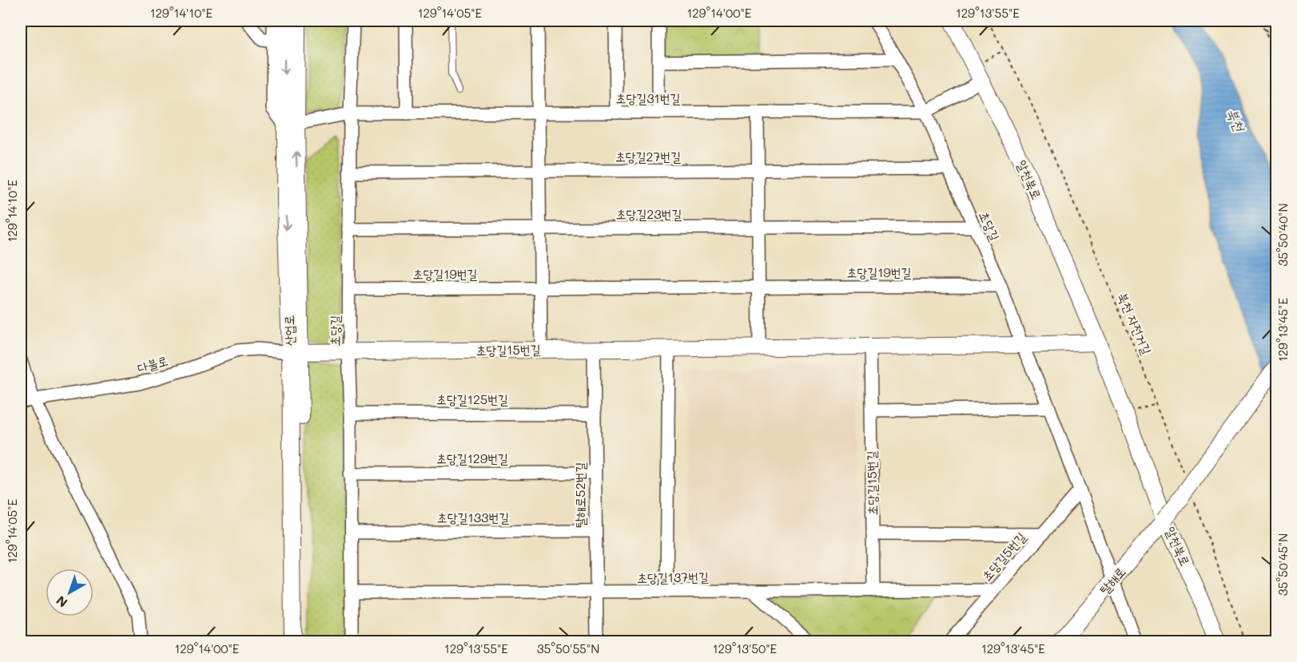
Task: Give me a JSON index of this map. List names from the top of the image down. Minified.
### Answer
{"streets":{"street":["초당길31번길","초당길27번길","알천북로","초당길23번길","초당길","초당길19번길","산업로","초당길15번길","다불로","초당길125번길","초당길129번길","탈해로52번길","초당길133번길","초당길5번길","초당길137번길","탈해로"],"path":["북천 자전거길"]},"crossings":[["초당길31번길","초당길"],["초당길31번길","산업로"],["초당길27번길","초당길"],["알천북로","탈해로"],["초당길23번길","초당길"],["초당길","초당길19번길"],["초당길","초당길15번길"],["초당길","초당길125번길"],["초당길","초당길129번길"],["초당길","초당길133번길"],["초당길","초당길5번길"],["초당길","초당길137번길"],["초당길","탈해로"],["산업로","초당길15번길"],["산업로","다불로"],["초당길15번길","다불로"],["초당길15번길","탈해로52번길"],["초당길15번길","초당길137번길"],["초당길125번길","탈해로52번길"],["초당길129번길","탈해로52번길"],["탈해로52번길","초당길133번길"],["탈해로52번길","초당길137번길"],["초당길5번길","초당길137번길"]],"water":["북천"],"north":"bottom left","coordinates":["129°14'10\"E","129°14'05\"E","129°14'00\"E","129°13'55\"E","35°50'40\"N","129°13'45\"E","35°50'45\"N","35°50'55\"N","129°13'50\"E"]}
